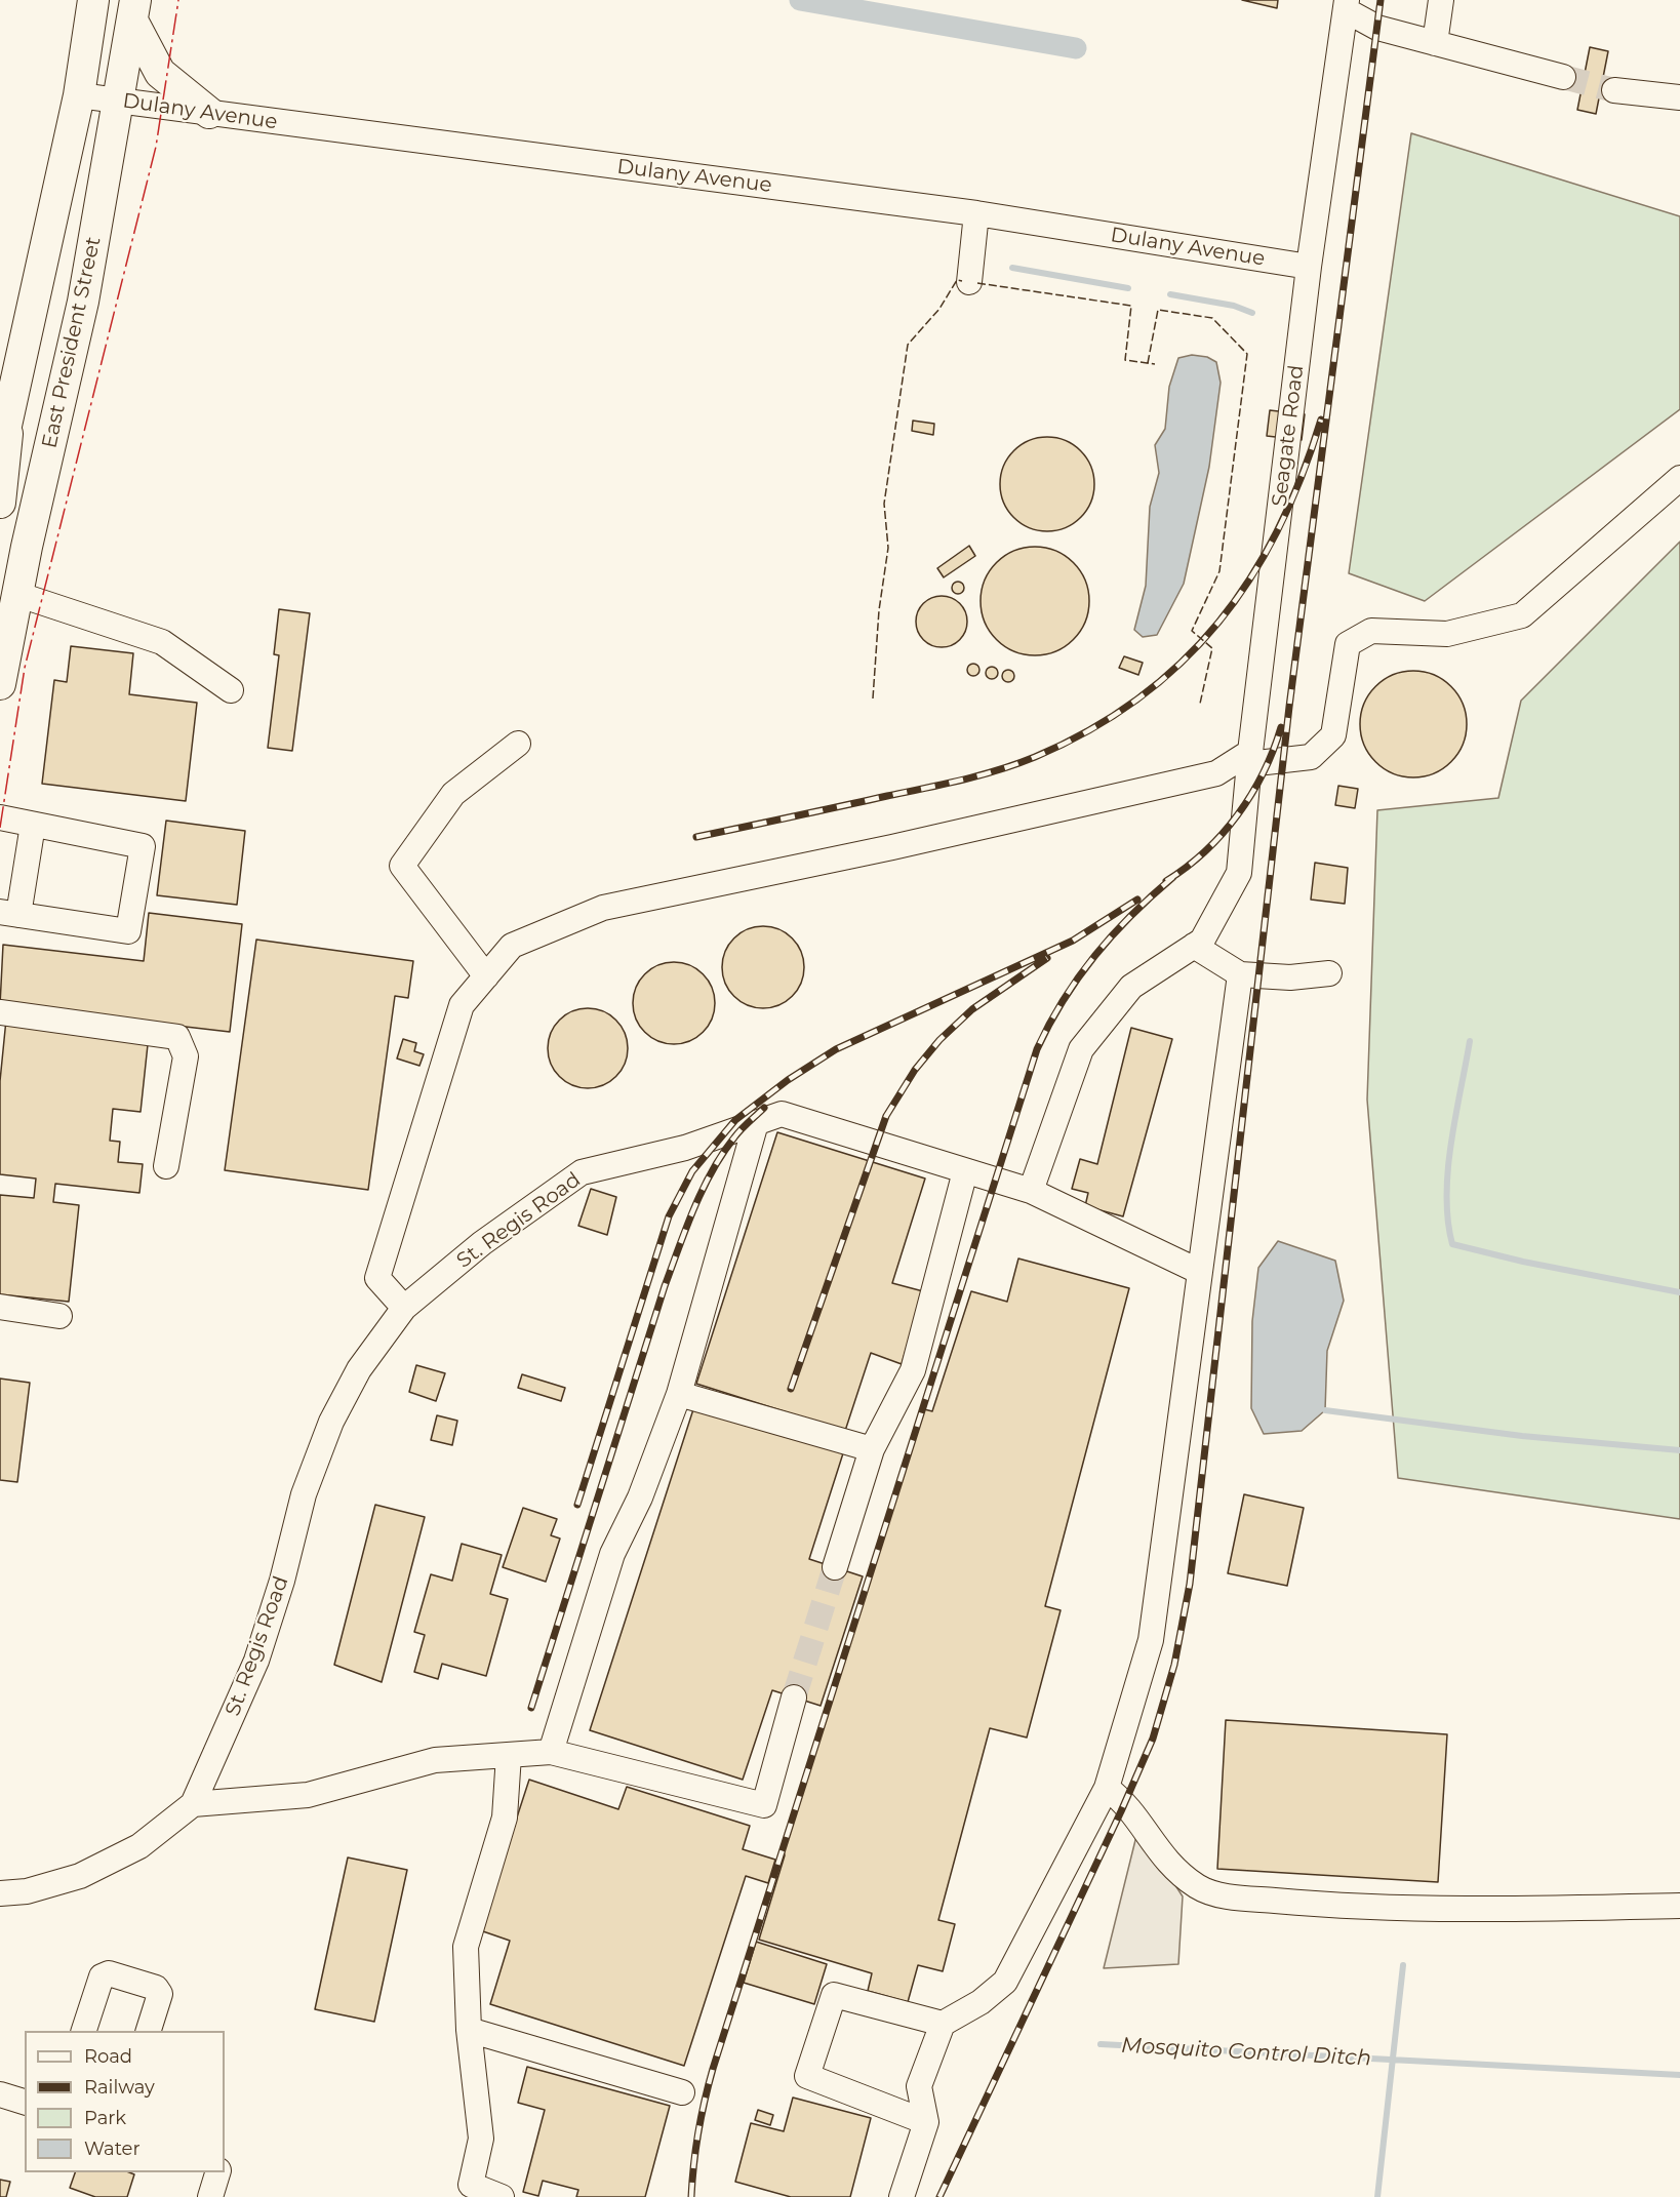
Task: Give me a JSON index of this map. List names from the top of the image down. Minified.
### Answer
{"streets":{"main road":["East President Street"],"street":["Dulany Avenue","Seagate Road","St. Regis Road"]},"crossings":[["Dulany Avenue","East President Street"],["Dulany Avenue","Seagate Road"]],"water":["Mosquito Control Ditch"],"legend":["Road","Railway","Park","Water"]}
